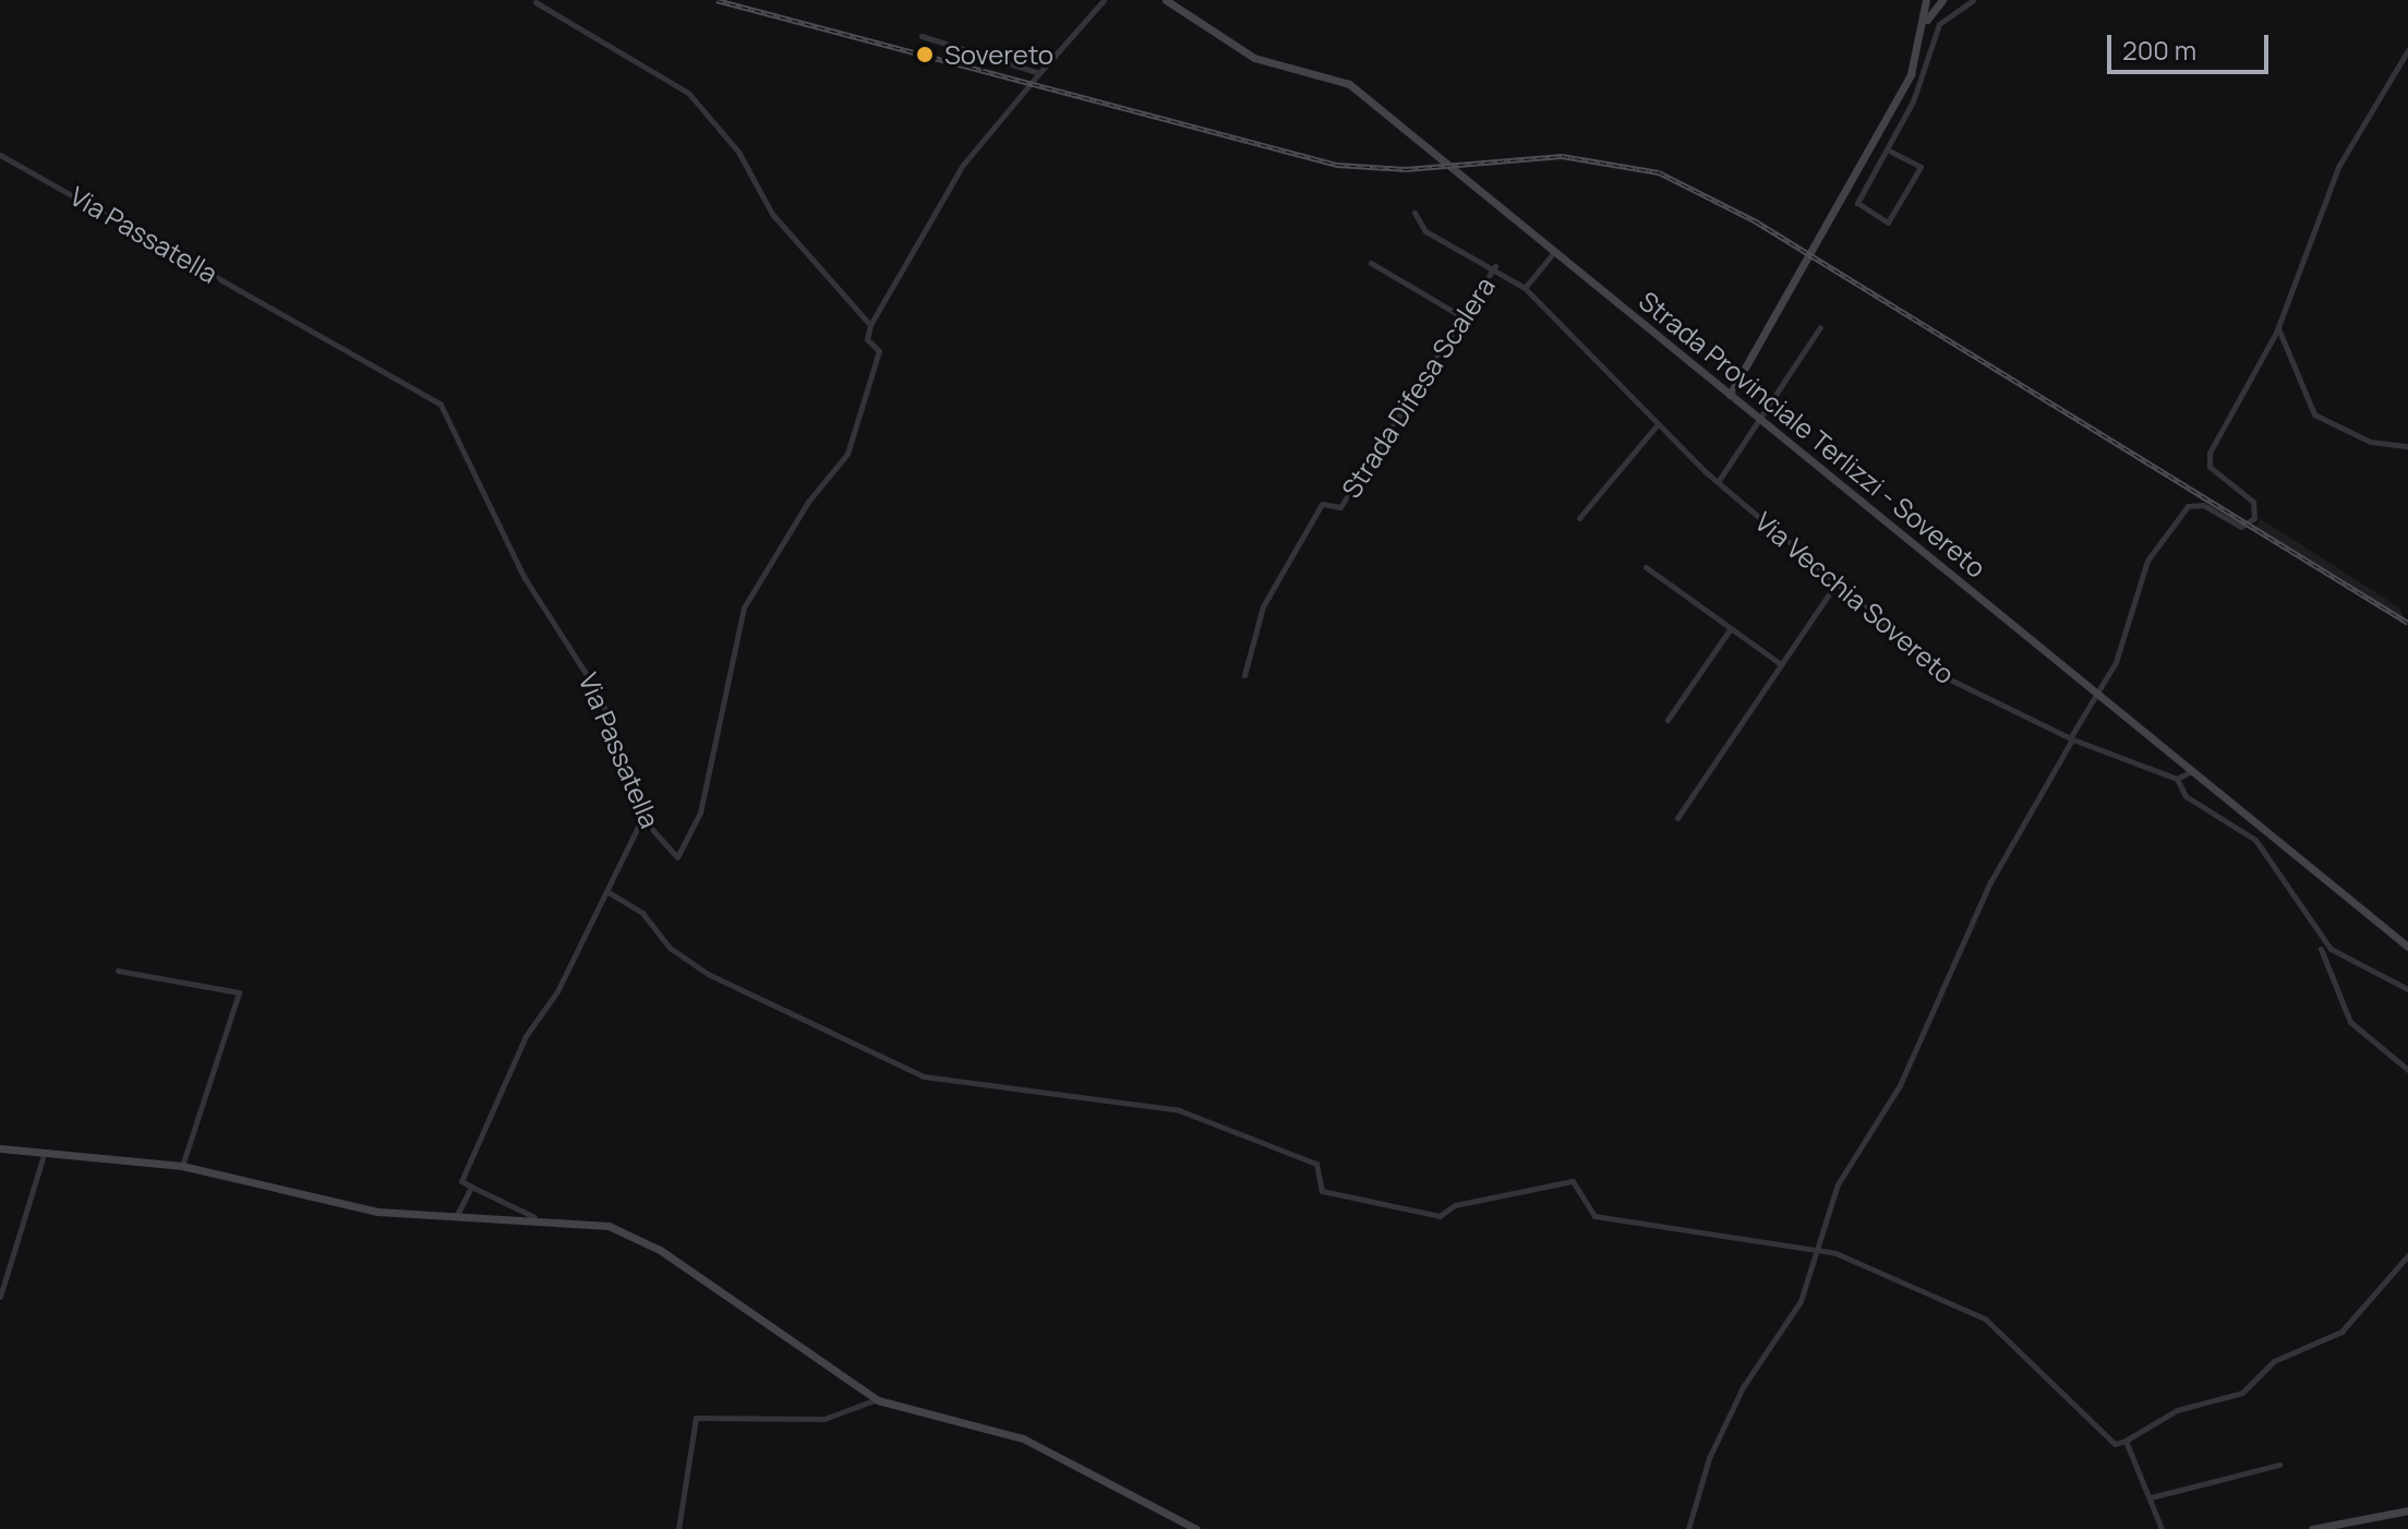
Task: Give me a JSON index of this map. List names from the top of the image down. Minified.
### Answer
{"streets":{"main road":["Strada Provinciale Terlizzi - Sovereto"],"street":["Via Passatella","Strada Difesa Scalera","Via Vecchia Sovereto"]},"crossings":[["Strada Difesa Scalera","Via Vecchia Sovereto"]],"places":["Sovereto"],"scale_bar":"200 m"}
